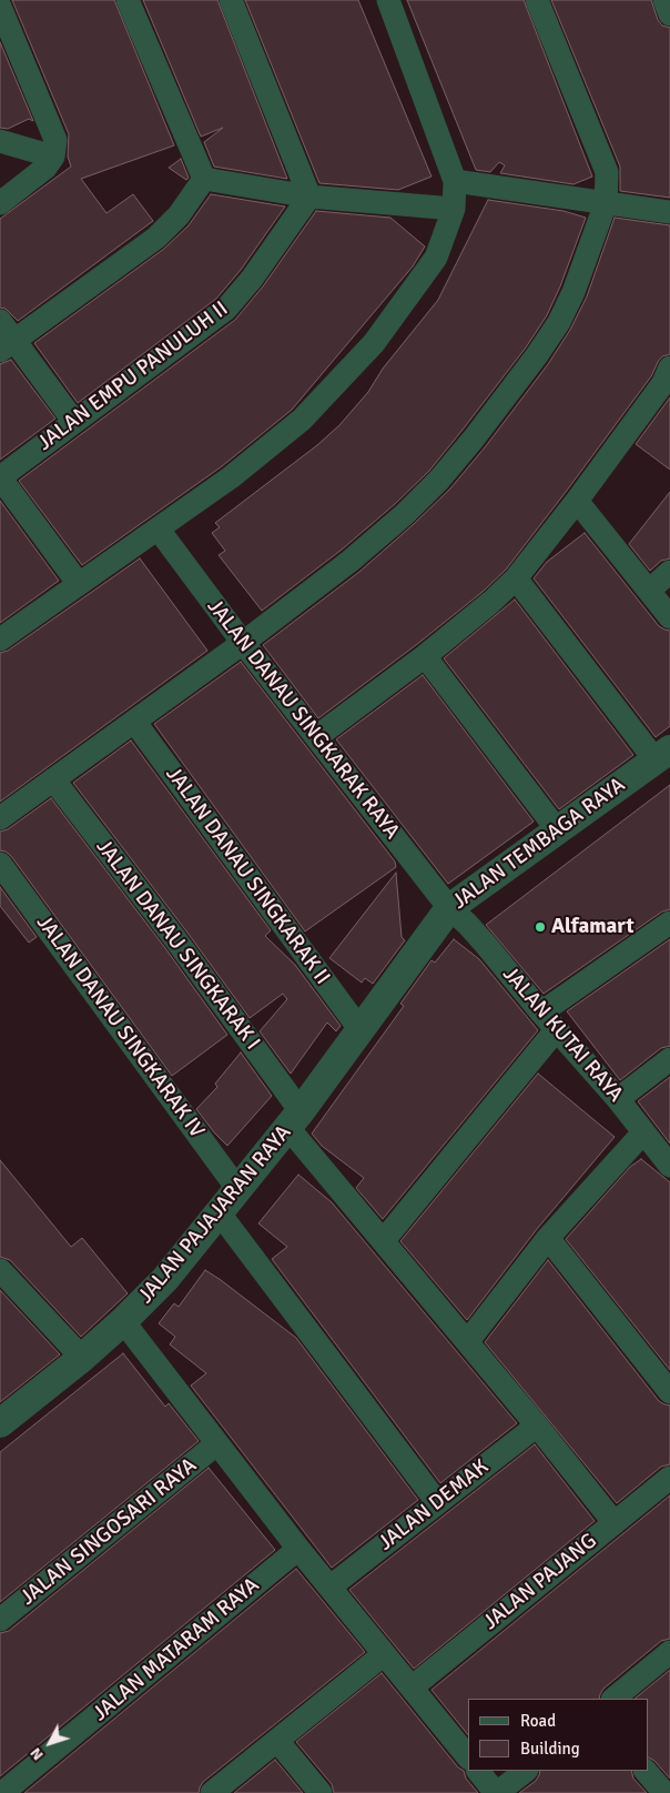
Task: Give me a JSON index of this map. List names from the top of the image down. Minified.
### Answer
{"streets":{"street":["JALAN EMPU PANULUH II","JALAN DANAU SINGKARAK RAYA","JALAN TEMBAGA RAYA","JALAN DANAU SINGKARAK II","JALAN DANAU SINGKARAK I","JALAN DANAU SINGKARAK IV","JALAN KUTAI RAYA","JALAN PAJAJARAN RAYA","JALAN DEMAK","JALAN SINGOSARI RAYA","JALAN PAJANG","JALAN MATARAM RAYA"]},"crossings":[["JALAN DANAU SINGKARAK RAYA","JALAN TEMBAGA RAYA"],["JALAN DANAU SINGKARAK RAYA","JALAN KUTAI RAYA"],["JALAN TEMBAGA RAYA","JALAN DANAU SINGKARAK II"],["JALAN TEMBAGA RAYA","JALAN KUTAI RAYA"],["JALAN TEMBAGA RAYA","JALAN PAJAJARAN RAYA"],["JALAN DANAU SINGKARAK II","JALAN PAJAJARAN RAYA"],["JALAN DANAU SINGKARAK I","JALAN PAJAJARAN RAYA"],["JALAN DANAU SINGKARAK I","JALAN DEMAK"],["JALAN DANAU SINGKARAK I","JALAN PAJANG"],["JALAN DANAU SINGKARAK IV","JALAN PAJAJARAN RAYA"]],"places":["Alfamart"],"legend":["Road","Building"],"north":"bottom left"}
